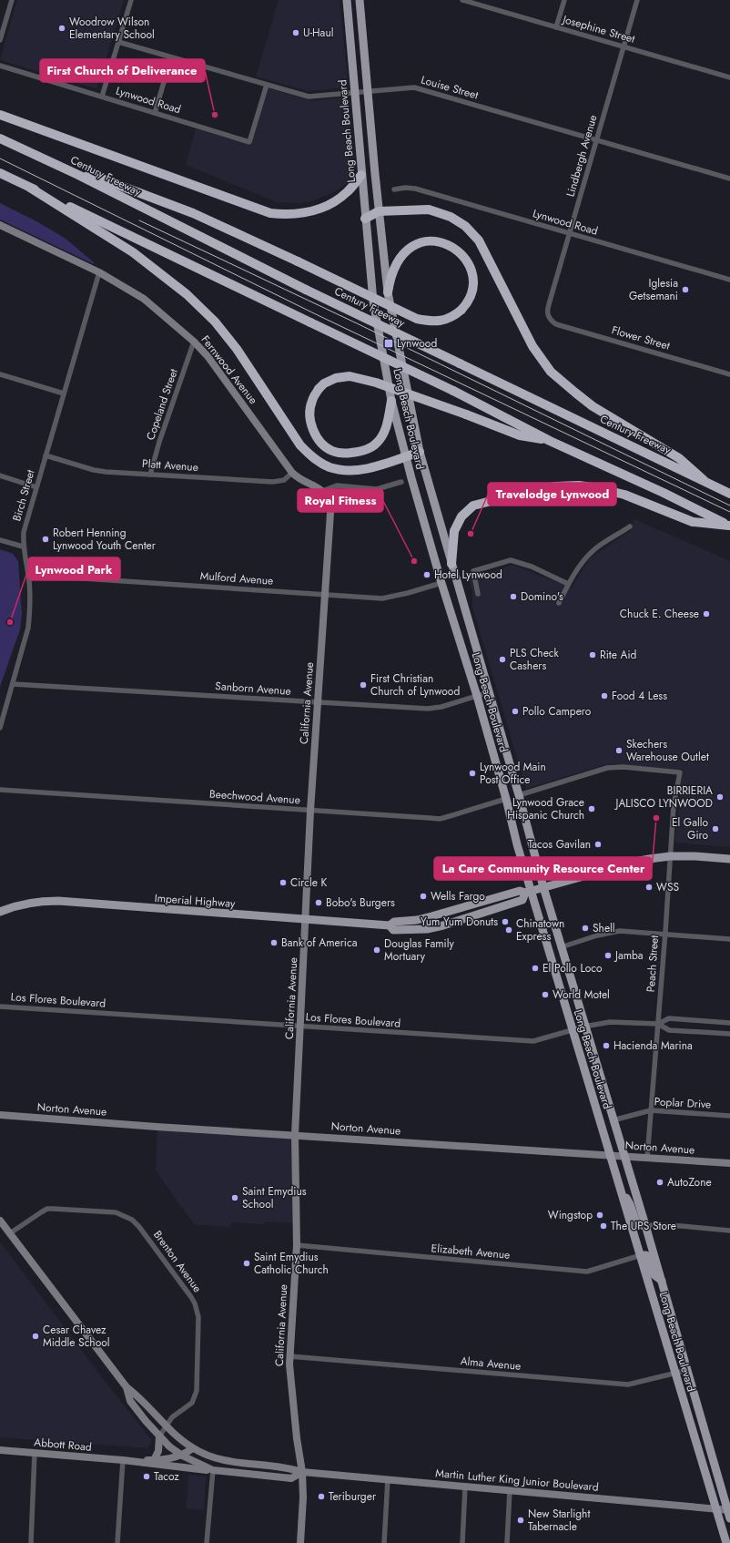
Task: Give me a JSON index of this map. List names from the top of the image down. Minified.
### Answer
{"streets":{"highway":["Century Freeway"],"main road":["Long Beach Boulevard","Imperial Highway"],"street":["Josephine Street","Louise Street","Lynwood Road","Lindbergh Avenue","Flower Street","Fernwood Avenue","Copeland Street","Platt Avenue","Birch Street","Mulford Avenue","Sanborn Avenue","California Avenue","Beechwood Avenue","Peach Street","Los Flores Boulevard","Poplar Drive","Norton Avenue","Elizabeth Avenue","Brenton Avenue","Alma Avenue","Abbott Road","Martin Luther King Junior Boulevard"]},"crossings":[["Josephine Street","Lindbergh Avenue"],["Louise Street","Lynwood Road"],["Louise Street","Long Beach Boulevard"],["Louise Street","Lindbergh Avenue"],["Lynwood Road","Lindbergh Avenue"],["Long Beach Boulevard","Mulford Avenue"],["Long Beach Boulevard","Sanborn Avenue"],["Long Beach Boulevard","Beechwood Avenue"],["Long Beach Boulevard","Imperial Highway"],["Long Beach Boulevard","Peach Street"],["Long Beach Boulevard","Los Flores Boulevard"],["Long Beach Boulevard","Poplar Drive"],["Long Beach Boulevard","Norton Avenue"],["Long Beach Boulevard","Elizabeth Avenue"],["Long Beach Boulevard","Alma Avenue"],["Long Beach Boulevard","Martin Luther King Junior Boulevard"],["Lindbergh Avenue","Flower Street"],["Fernwood Avenue","Copeland Street"],["Fernwood Avenue","Platt Avenue"],["Fernwood Avenue","Birch Street"],["Copeland Street","Platt Avenue"],["Platt Avenue","Birch Street"],["Birch Street","Mulford Avenue"],["Birch Street","Sanborn Avenue"],["Mulford Avenue","California Avenue"],["Sanborn Avenue","California Avenue"],["California Avenue","Beechwood Avenue"],["California Avenue","Imperial Highway"],["California Avenue","Los Flores Boulevard"],["California Avenue","Norton Avenue"],["California Avenue","Elizabeth Avenue"],["California Avenue","Alma Avenue"],["California Avenue","Martin Luther King Junior Boulevard"],["Imperial Highway","Peach Street"],["Peach Street","Los Flores Boulevard"],["Peach Street","Poplar Drive"],["Peach Street","Norton Avenue"],["Brenton Avenue","Martin Luther King Junior Boulevard"],["Abbott Road","Martin Luther King Junior Boulevard"]],"places":{"other":["Woodrow Wilson Elementary School","U-Haul","First Church of Deliverance","Iglesia Getsemani","Travelodge Lynwood","Robert Henning Lynwood Youth Center","Royal Fitness","Hotel Lynwood","Domino's","Chuck E. Cheese","Lynwood Park","Rite Aid","PLS Check Cashers","First Christian Church of Lynwood","Food 4 Less","Pollo Campero","Skechers Warehouse Outlet","Lynwood Main Post Office","BIRRIERIA JALISCO LYNWOOD","Lynwood Grace Hispanic Church","La Care Community Resource Center","El Gallo Giro","Tacos Gavilan","Circle K","WSS","Wells Fargo","Bobo's Burgers","Yum Yum Donuts","Shell","Chinatown Express","Bank of America","Douglas Family Mortuary","Jamba","El Pollo Loco","World Motel","Hacienda Marina","AutoZone","Saint Emydius School","Wingstop","The UPS Store","Saint Emydius Catholic Church","Cesar Chavez Middle School","Tacoz","Teriburger","New Starlight Tabernacle"],"transit":["Lynwood"]}}
